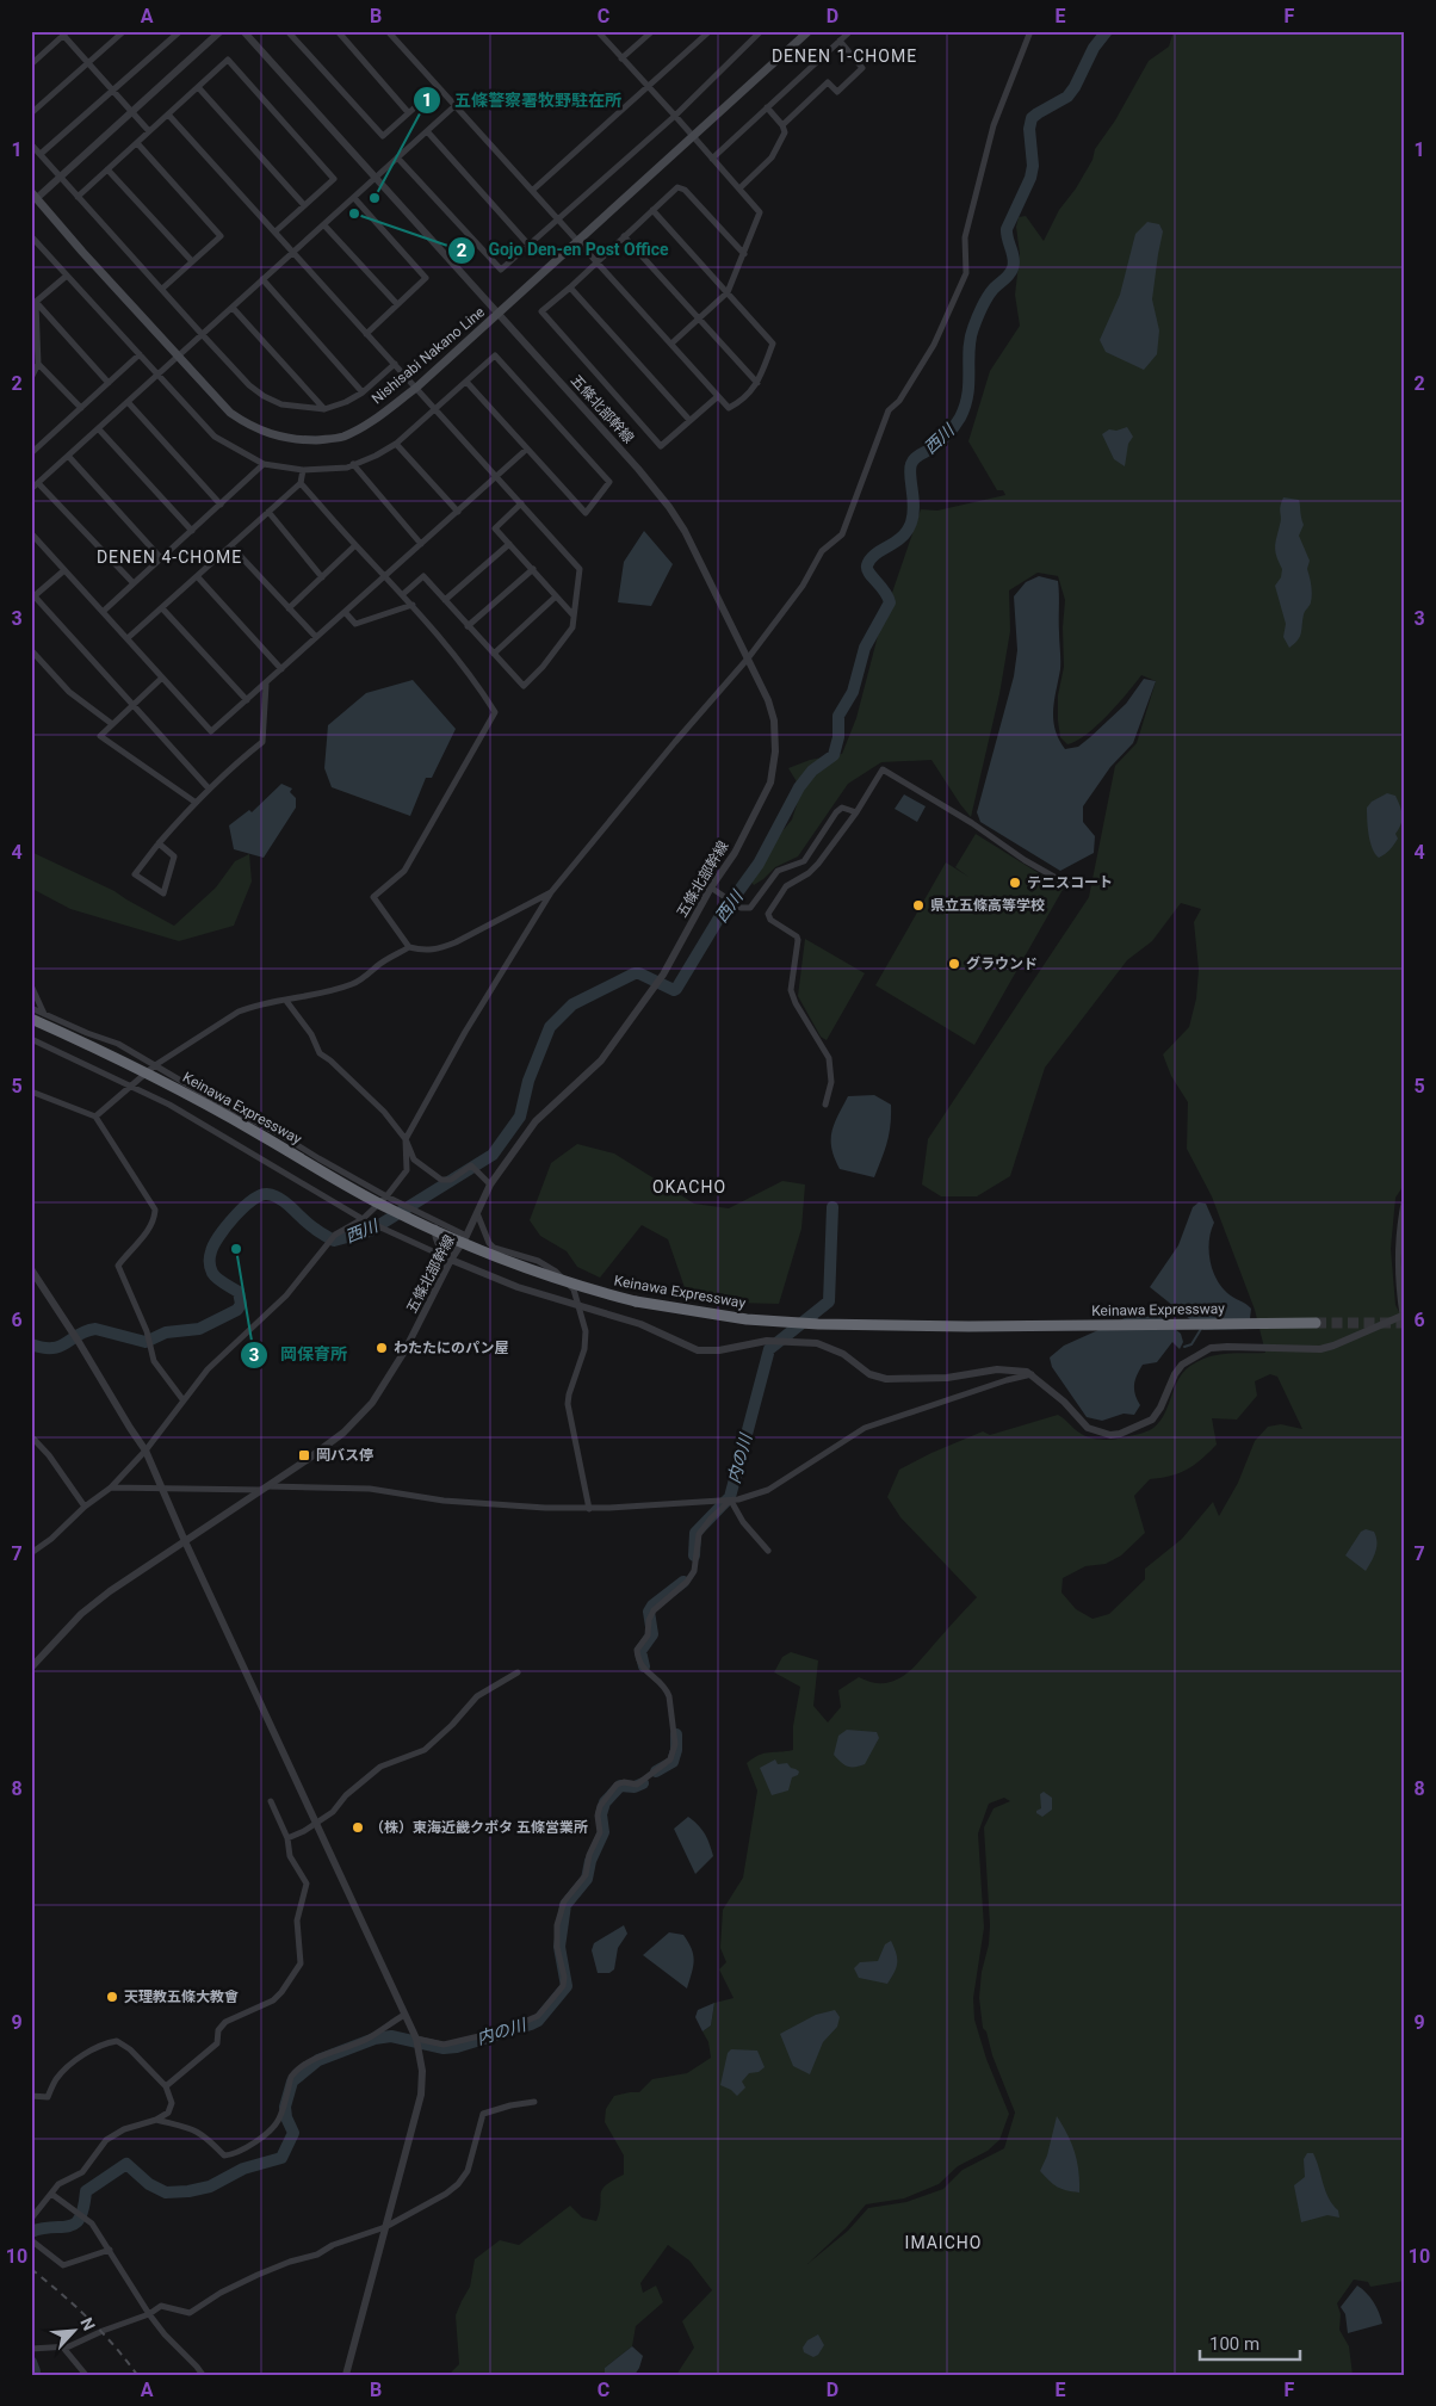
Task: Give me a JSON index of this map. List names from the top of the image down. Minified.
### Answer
{"streets":{"highway":["Keinawa Expressway"],"main road":["Nishisabi Nakano Line"],"street":["五條北部幹線"]},"crossings":[["Nishisabi Nakano Line","五條北部幹線"]],"districts":["DENEN 1-CHOME","DENEN 4-CHOME","OKACHO","IMAICHO"],"water":["西川","内の川"],"places":{"other":["五條警察署牧野駐在所","Gojo Den-en Post Office","テニスコート","県立五條高等学校","グラウンド","岡保育所","わたたにのパン屋","（株）東海近畿クボタ 五條営業所","天理教五條大教會"],"transit":["岡バス停"]},"scale_bar":"100 m","north":"top right","grid":{"columns":["A","B","C","D","E","F"],"rows":["1","2","3","4","5","6","7","8","9","10"]}}
